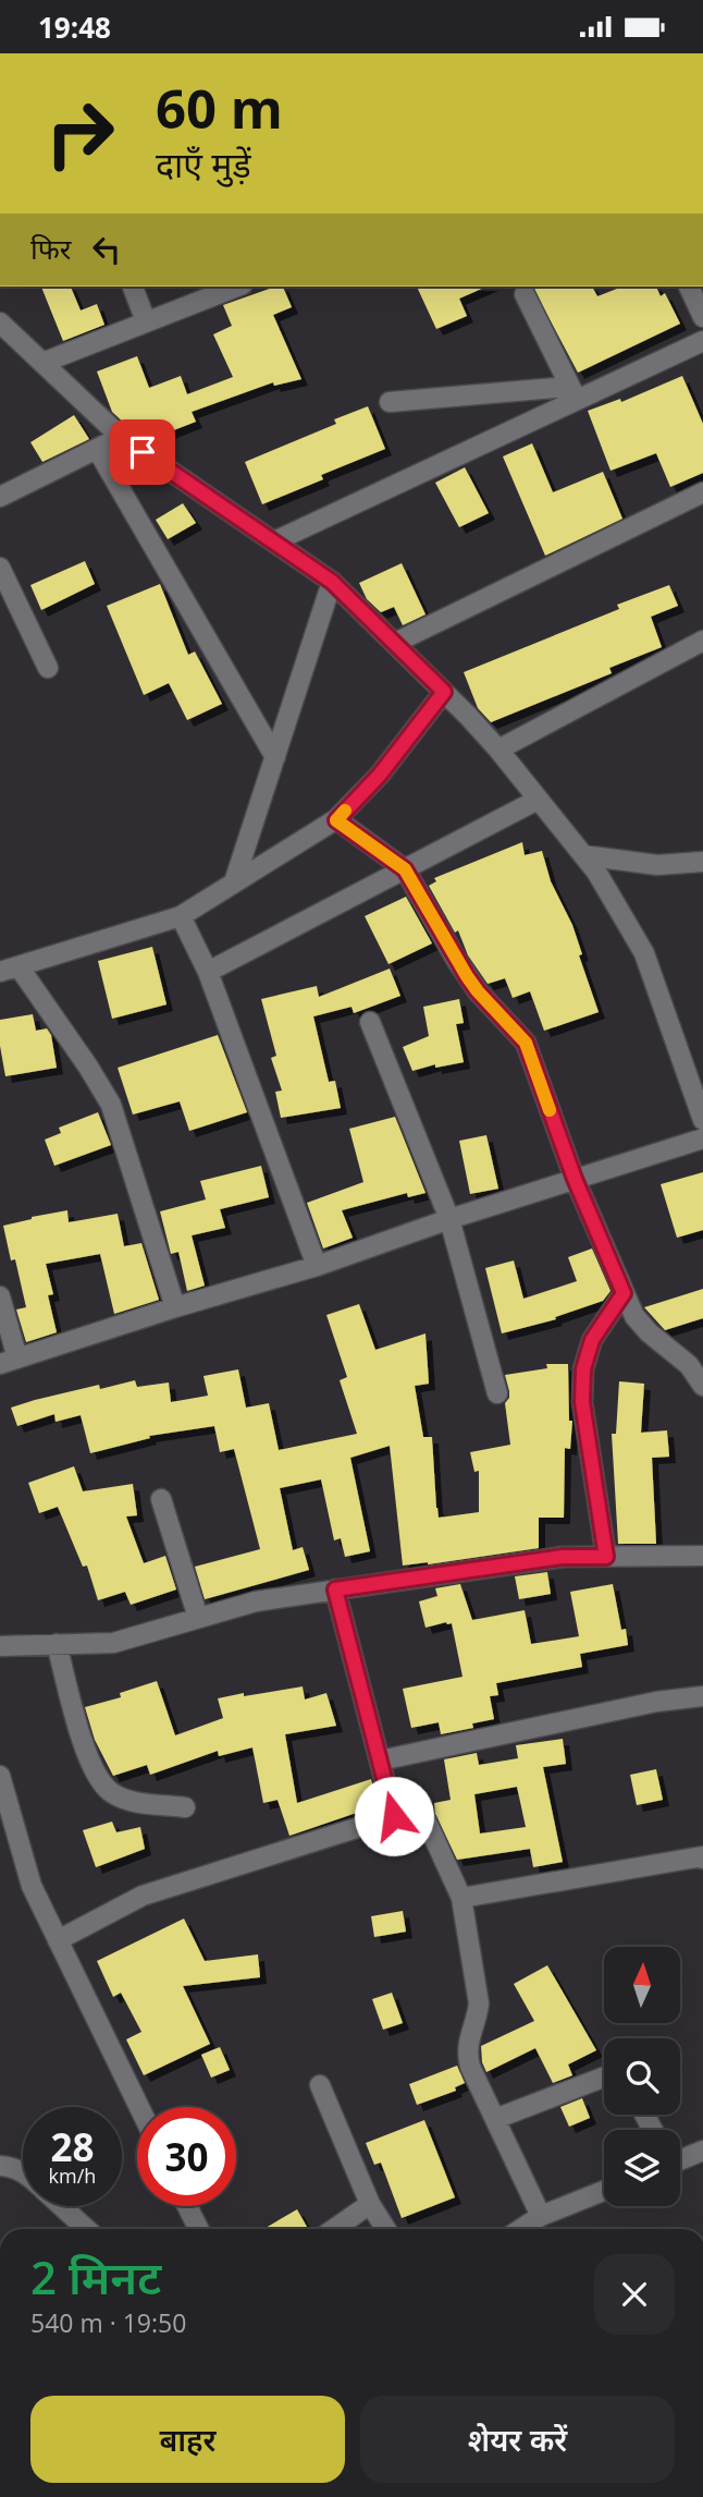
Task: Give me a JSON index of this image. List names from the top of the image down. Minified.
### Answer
{"north":"top","page":{"status":"19:48","turn":["60 m","दाएँ मुड़ें"],"then":"फिर","speed":"28 km/h","limit":"30","heading":["2 मिनट","540 m · 19:50"],"buttons":["बाहर","शेयर करें"]}}
